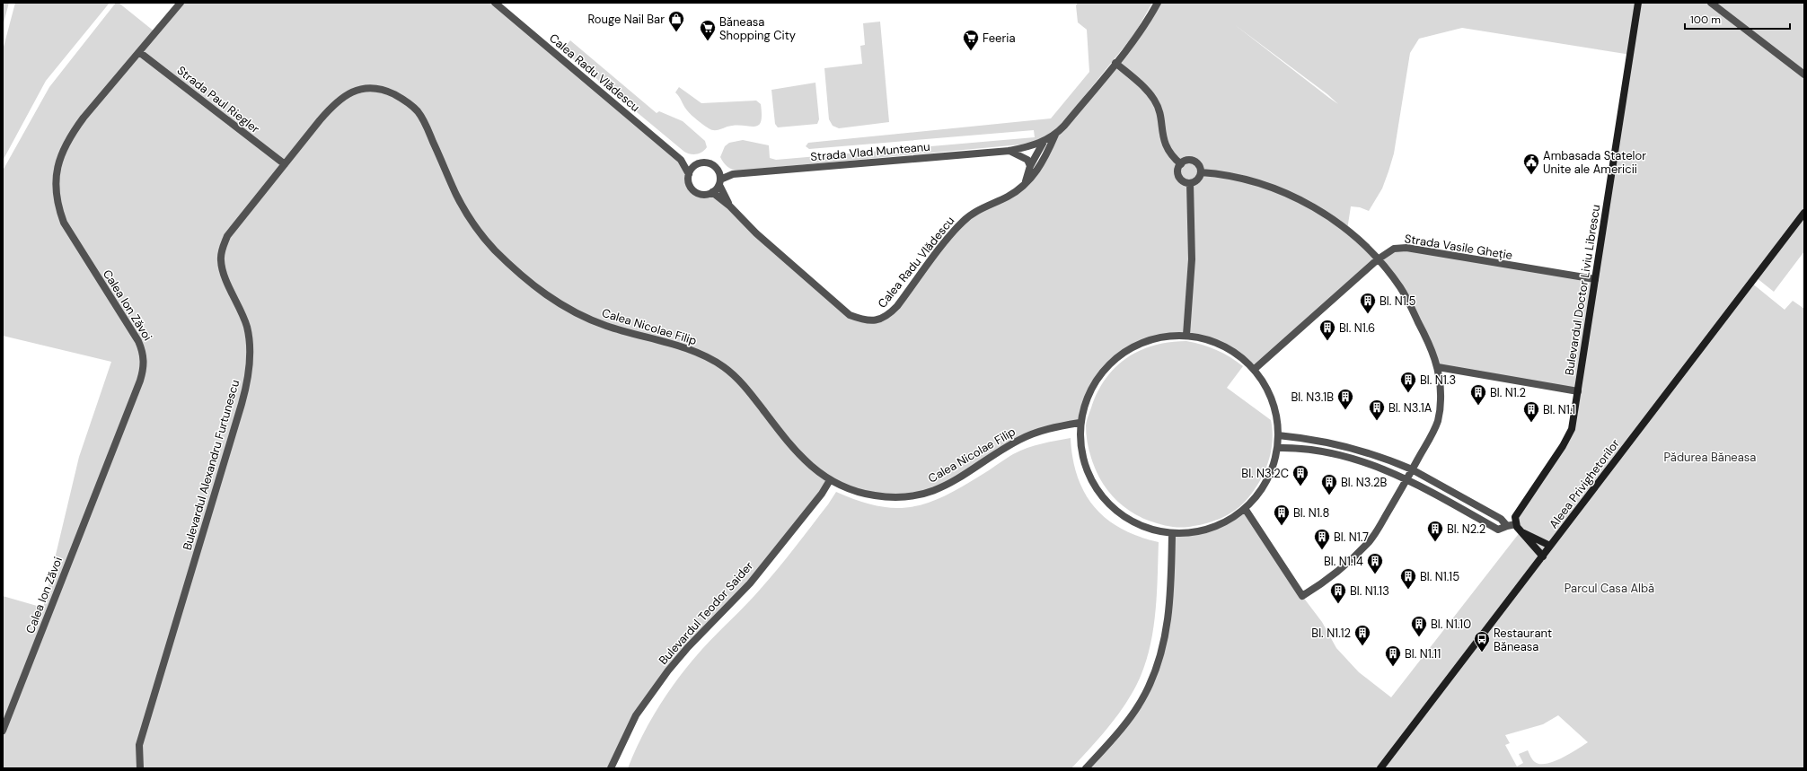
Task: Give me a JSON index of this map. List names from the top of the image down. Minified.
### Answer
{"streets":{"street":["Calea Radu Vlădescu","Strada Paul Riegler","Strada Vlad Munteanu","Strada Vasile Gheție","Bulevardul Doctor Liviu Librescu","Calea Ion Zăvoi","Calea Nicolae Filip","Bulevardul Alexandru Furtunescu","Aleea Privighetorilor","Bulevardul Teodor Saider"]},"crossings":[["Calea Radu Vlădescu","Strada Vlad Munteanu"],["Strada Paul Riegler","Calea Ion Zăvoi"],["Strada Paul Riegler","Calea Nicolae Filip"],["Strada Paul Riegler","Bulevardul Alexandru Furtunescu"],["Strada Vasile Gheție","Bulevardul Doctor Liviu Librescu"],["Calea Nicolae Filip","Bulevardul Alexandru Furtunescu"],["Calea Nicolae Filip","Bulevardul Teodor Saider"]],"parks":["Pădurea Băneasa","Parcul Casa Albă"],"places":{"shop":["Rouge Nail Bar"],"supermarket":["Băneasa Shopping City","Feeria"],"public building":["Ambasada Statelor Unite ale Americii"],"building":["Bl. N1.5","Bl. N1.6","Bl. N1.3","Bl. N1.2","Bl. N3.1B","Bl. N3.1A","Bl. N1.1","Bl. N3.2C","Bl. N3.2B","Bl. N1.8","Bl. N2.2","Bl. N1.7","Bl. N1.14","Bl. N1.15","Bl. N1.13","Bl. N1.10","Bl. N1.12","Bl. N1.11"],"bus stop":["Restaurant Băneasa"]},"scale_bar":"100 m"}
